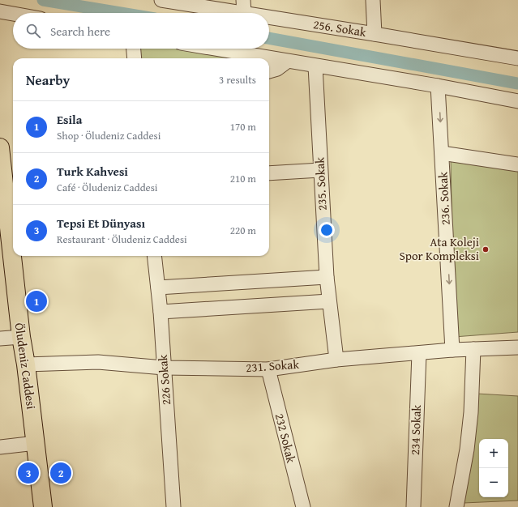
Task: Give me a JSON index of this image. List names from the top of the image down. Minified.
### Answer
{"streets":{"main road":["Öludeniz Caddesi"],"street":["256. Sokak","235. Sokak","236. Sokak","231. Sokak","226 Sokak","234 Sokak","232 Sokak"]},"crossings":[["235. Sokak","231. Sokak"],["236. Sokak","231. Sokak"],["Öludeniz Caddesi","231. Sokak"],["231. Sokak","226 Sokak"],["231. Sokak","234 Sokak"],["231. Sokak","232 Sokak"]],"one_way":["236. Sokak"],"places":["Ata Koleji Spor Kompleksi"],"page":{"search":"Search here","heading":["Nearby","3 results"],"list":[{"mark":"1","name":"Esila","note":"Shop · Öludeniz Caddesi","value":"170 m"},{"mark":"2","name":"Turk Kahvesi","note":"Café · Öludeniz Caddesi","value":"210 m"},{"mark":"3","name":"Tepsi Et Dünyası","note":"Restaurant · Öludeniz Caddesi","value":"220 m"}],"pins":["1","2","3"],"map_buttons":["+","−"]}}
